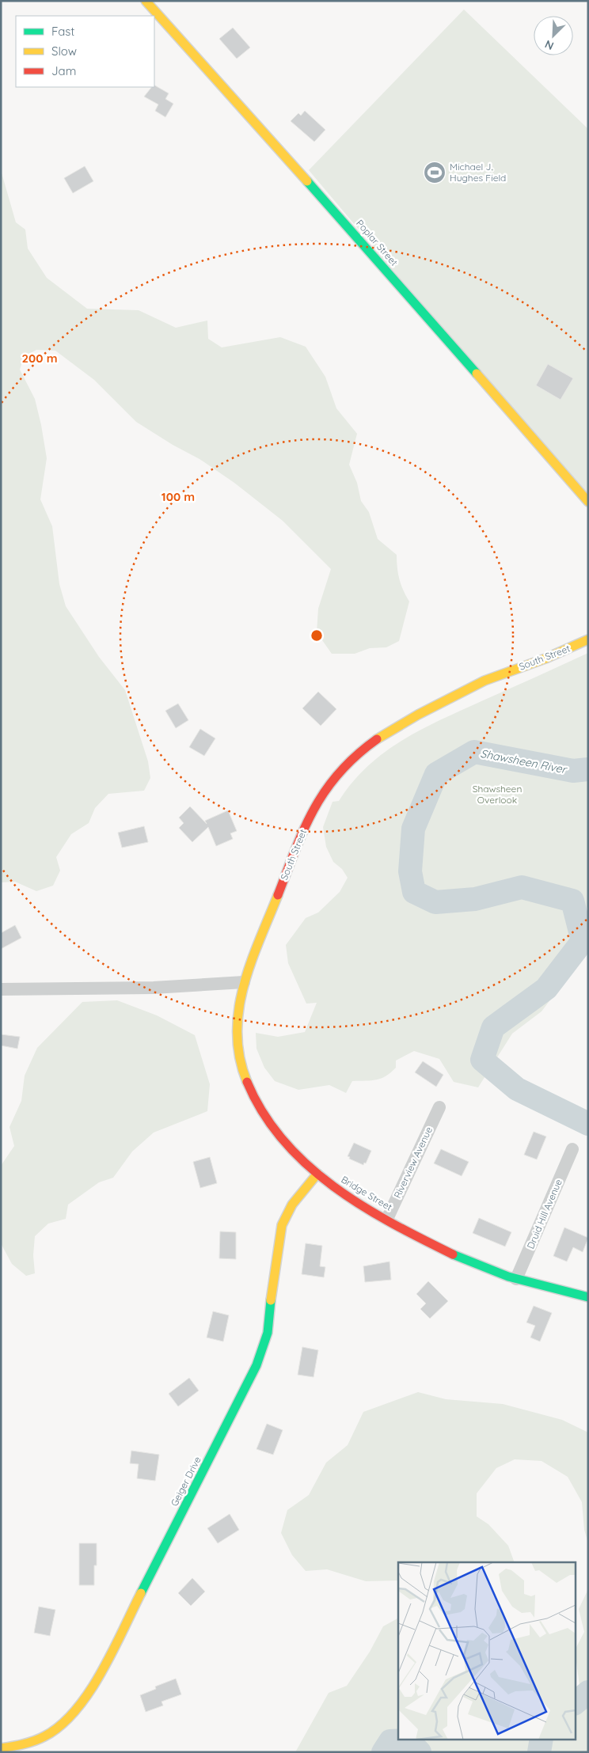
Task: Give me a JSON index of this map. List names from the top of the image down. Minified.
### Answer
{"streets":{"street":["Poplar Street","South Street","Riverview Avenue","Bridge Street","Druid Hill Avenue","Geiger Drive"]},"crossings":[["South Street","Bridge Street"],["Riverview Avenue","Bridge Street"],["Bridge Street","Druid Hill Avenue"],["Bridge Street","Geiger Drive"]],"water":["Shawsheen River"],"parks":["Shawsheen Overlook"],"places":{"sports":["Michael J. Hughes Field"]},"legend":["Fast","Slow","Jam"],"north":"bottom left","rings":["200 m","100 m"]}
